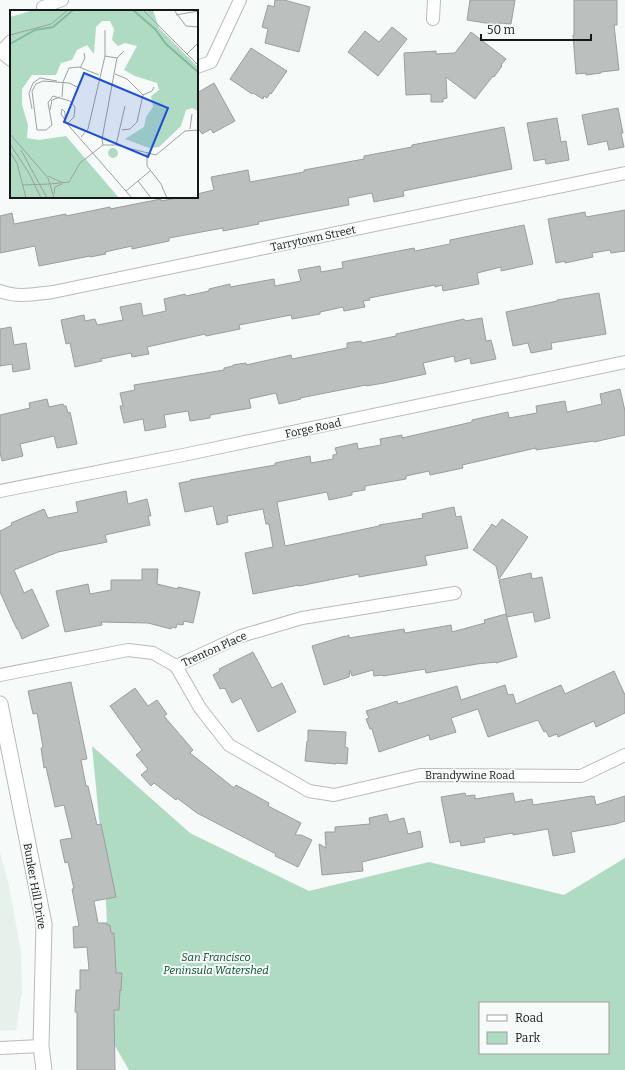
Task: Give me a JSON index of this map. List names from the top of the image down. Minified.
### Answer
{"streets":{"street":["Tarrytown Street","Forge Road","Trenton Place","Brandywine Road","Bunker Hill Drive"]},"crossings":[["Trenton Place","Brandywine Road"]],"parks":["San Francisco Peninsula Watershed"],"legend":["Road","Park"],"scale_bar":"50 m"}
